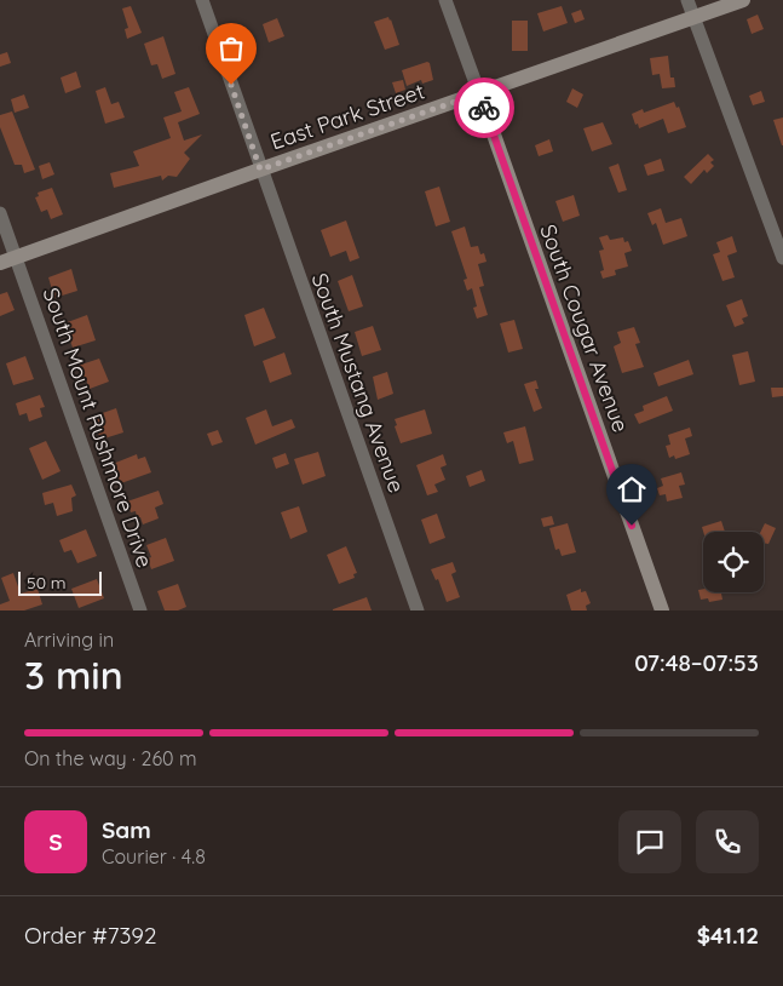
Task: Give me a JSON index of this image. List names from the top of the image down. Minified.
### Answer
{"streets":{"street":["East Park Street","South Cougar Avenue","South Mustang Avenue","South Mount Rushmore Drive"]},"crossings":[["East Park Street","South Cougar Avenue"],["East Park Street","South Mustang Avenue"],["East Park Street","South Mount Rushmore Drive"]],"scale_bar":"50 m","page":{"scale":"50 m","heading":["3 min","Arriving in","07:48–07:53"],"panel":["Sam","Courier · 4.8","Order #7392","$41.12"],"bar":"On the way · 260 m","round":"S"}}
